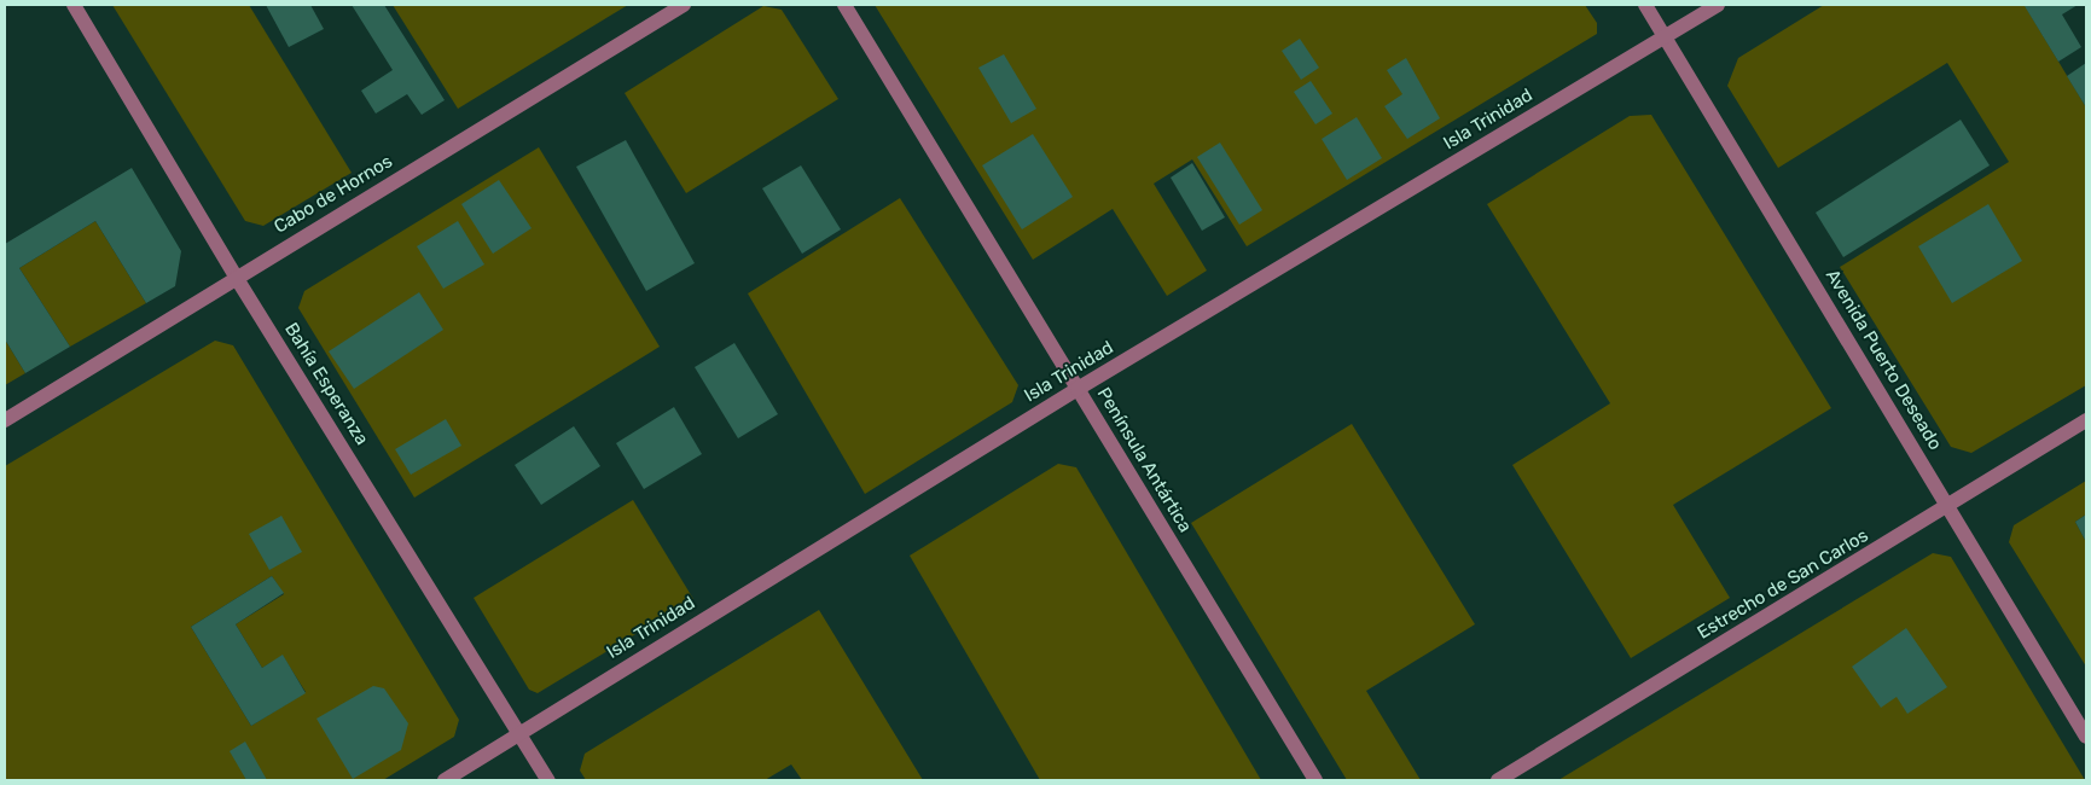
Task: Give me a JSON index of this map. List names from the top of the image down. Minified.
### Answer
{"streets":{"street":["Isla Trinidad","Cabo de Hornos","Avenida Puerto Deseado","Bahía Esperanza","Península Antártica","Estrecho de San Carlos"]},"crossings":[["Isla Trinidad","Avenida Puerto Deseado"],["Isla Trinidad","Bahía Esperanza"],["Isla Trinidad","Península Antártica"],["Cabo de Hornos","Bahía Esperanza"],["Avenida Puerto Deseado","Estrecho de San Carlos"]]}
